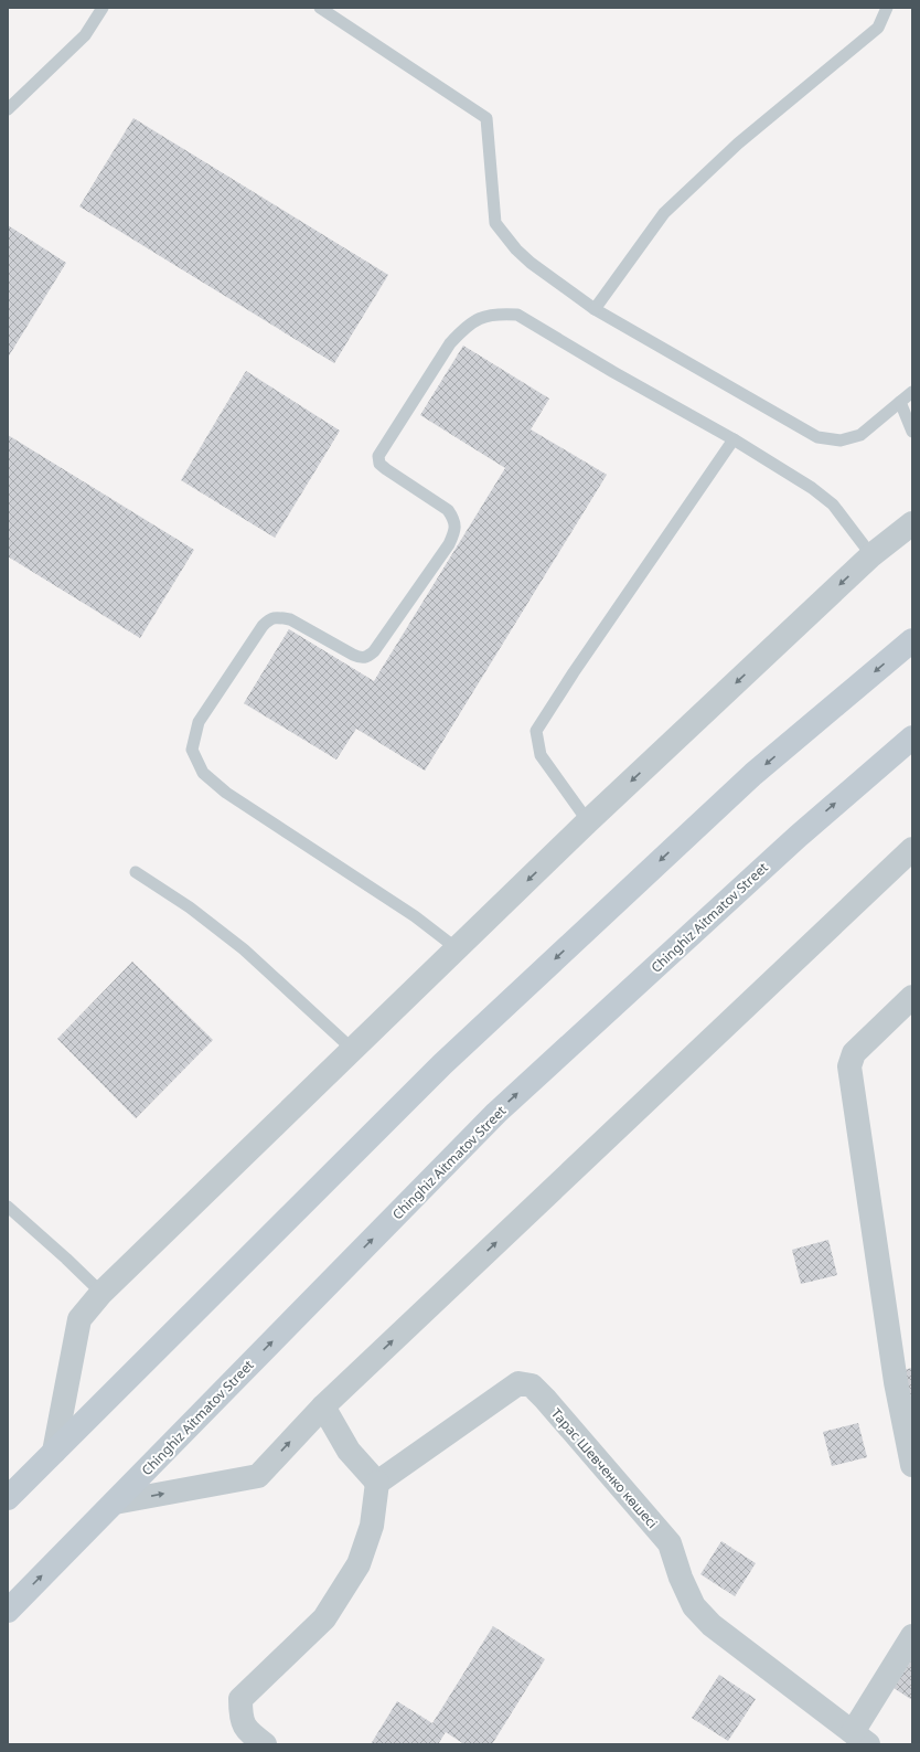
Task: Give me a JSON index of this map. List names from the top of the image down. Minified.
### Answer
{"streets":{"main road":["Chinghiz Aitmatov Street"],"street":["Тарас Шевченко көшесі"]}}
